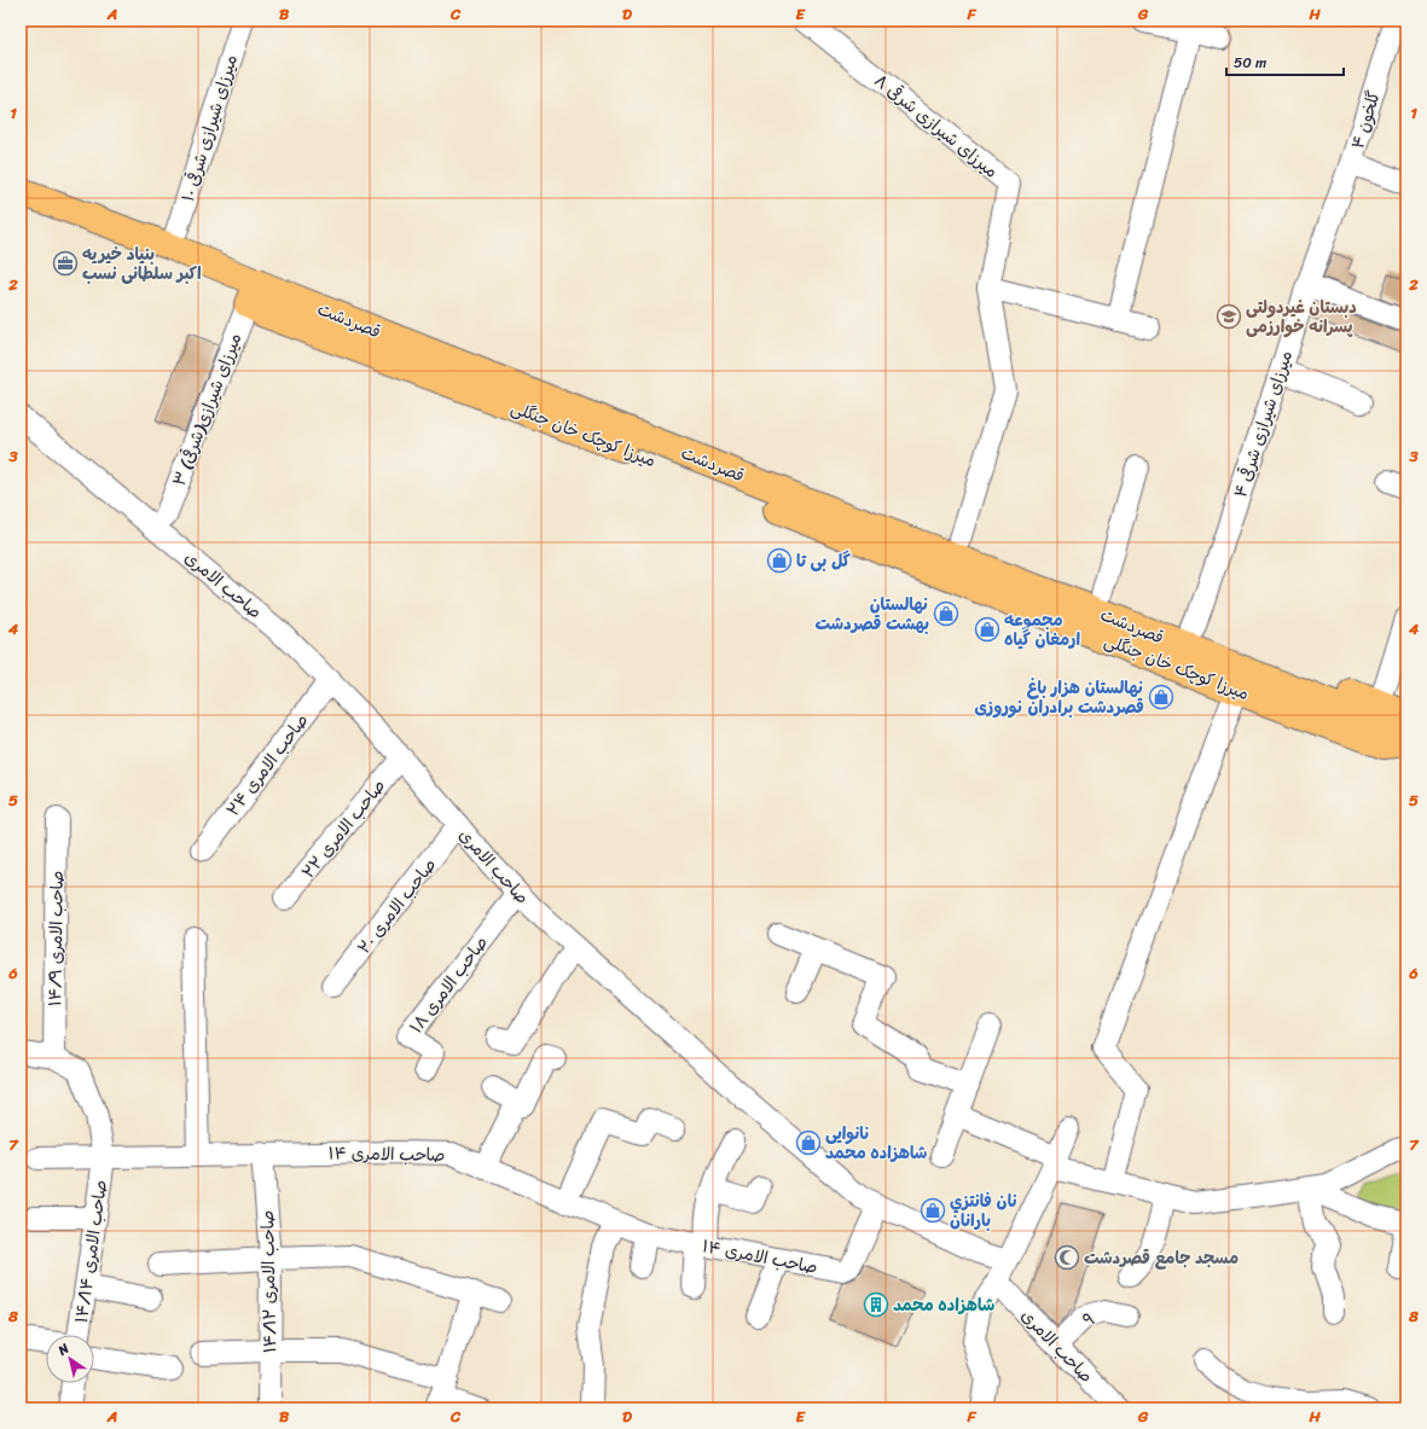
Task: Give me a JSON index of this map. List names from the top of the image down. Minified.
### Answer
{"streets":{"main road":["قصردشت","میرزا کوچک خان جنگلی"],"street":["۴ گلخون","۸ میرزای شیرازی شرقی","۱۰ میرزای شیرازی شرقی","۳ میرزای شیرازی(شرقی)","۴ میرزای شیرازی شرقی","صاحب الامری","۲۴ صاحب الامری","۲۲ صاحب الامری","۲۰ صاحب الامری","۱۴/۹ صاحب الامری","۱۸ صاحب الامری","۱۴ صاحب الامری","۱۴/۱۴ صاحب الامری","۱۴/۱۲ صاحب الامری","۹"]},"crossings":[["۴ گلخون","۴ میرزای شیرازی شرقی"],["۸ میرزای شیرازی شرقی","قصردشت"],["۱۰ میرزای شیرازی شرقی","قصردشت"],["قصردشت","۳ میرزای شیرازی(شرقی)"],["قصردشت","۴ میرزای شیرازی شرقی"],["قصردشت","میرزا کوچک خان جنگلی"],["صاحب الامری","۲۴ صاحب الامری"],["صاحب الامری","۲۲ صاحب الامری"],["صاحب الامری","۲۰ صاحب الامری"],["صاحب الامری","۱۸ صاحب الامری"],["صاحب الامری","۱۴ صاحب الامری"],["صاحب الامری","۹"],["۱۴ صاحب الامری","۱۴/۱۴ صاحب الامری"],["۱۴ صاحب الامری","۱۴/۱۲ صاحب الامری"]],"places":{"office":["بنیاد خیریه اکبر سلطانی نسب"],"school or university":["دبستان غیردولتی پسرانه خوارزمی"],"shop":["گل بی تا","نهالستان بهشت قصردشت","مجموعه ارمغان گیاه","نهالستان هزار باغ قصردشت برادران نوروزی","نانوایی شاهزاده محمد","نان فانتزي بارانان"],"mosque":["مسجد جامع قصردشت"],"building":["شاهزاده محمد"]},"scale_bar":"50 m","north":"top left","grid":{"columns":["A","B","C","D","E","F","G","H"],"rows":["1","2","3","4","5","6","7","8"]}}
